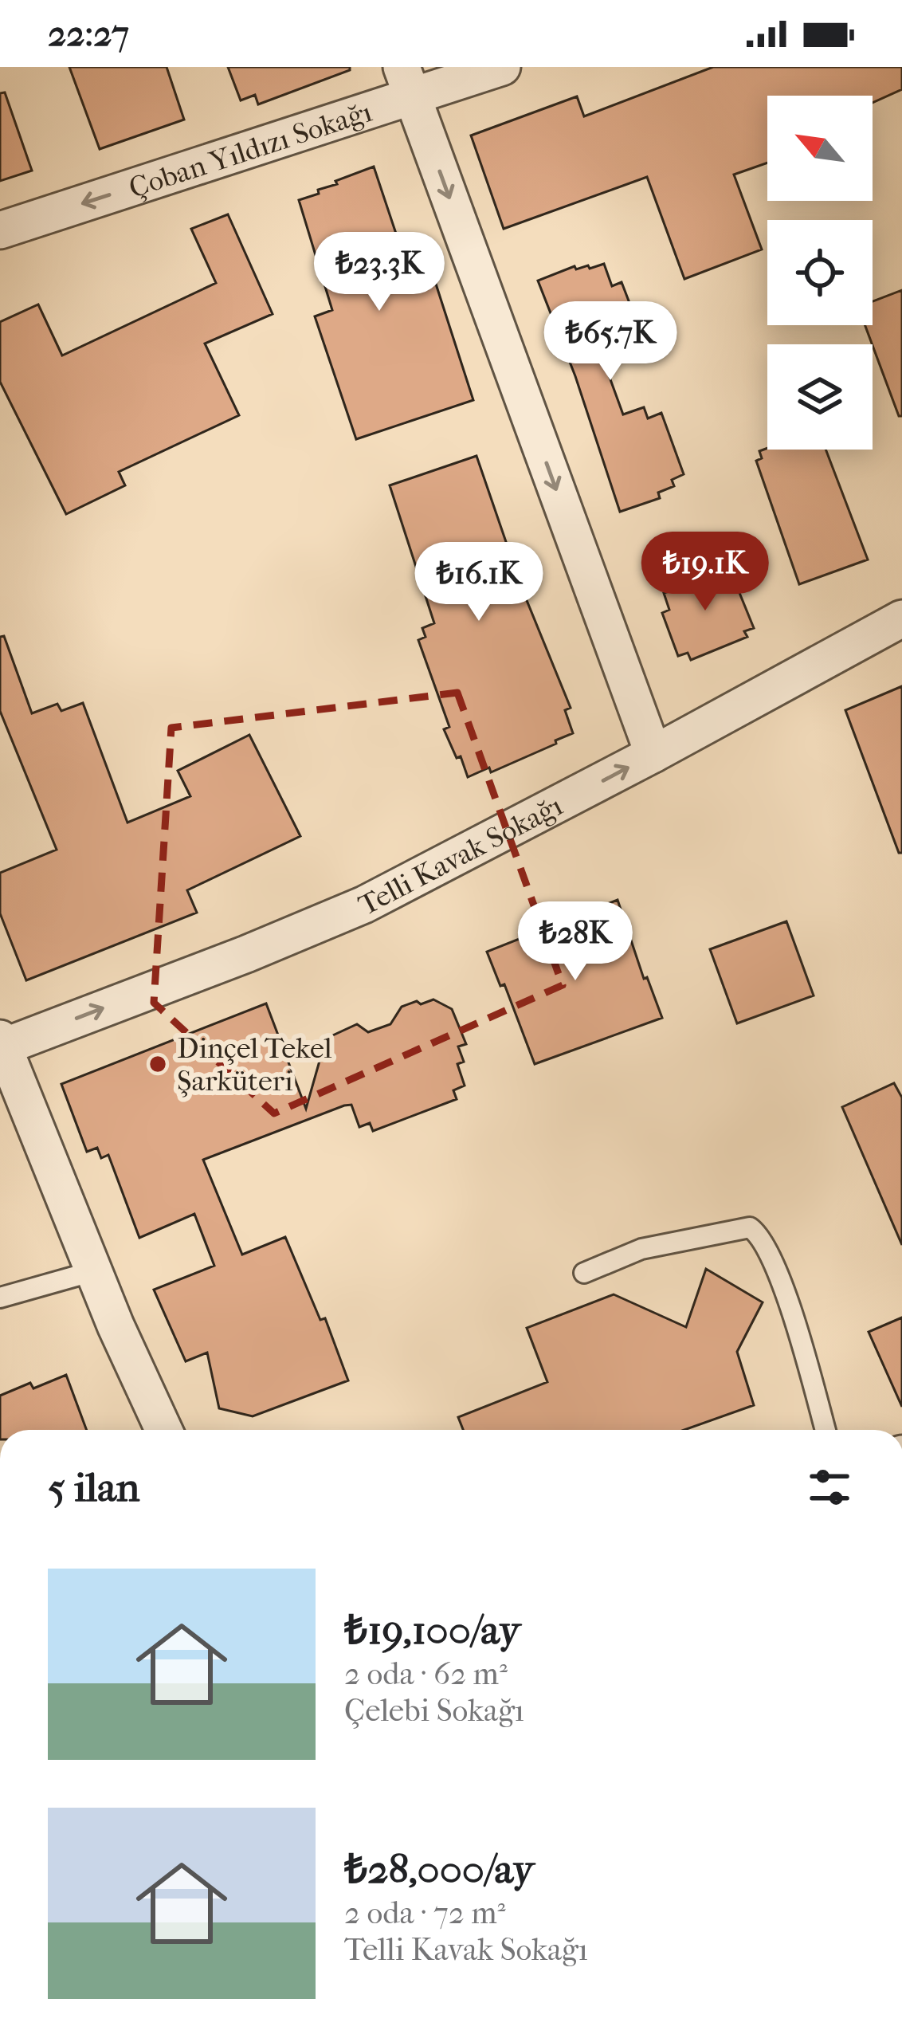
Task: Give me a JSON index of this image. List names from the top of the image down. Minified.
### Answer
{"streets":{"street":["Çoban Yıldızı Sokağı","Telli Kavak Sokağı"]},"one_way":["Çoban Yıldızı Sokağı","Telli Kavak Sokağı"],"places":["Dinçel Tekel Şarküteri"],"north":"top left","page":{"status":"22:27","price":["₺23.3K","₺65.7K","₺19.1K","₺16.1K","₺28K"],"heading":"5 ilan","list":[{"name":"₺19,100/ay","note":"2 oda · 62 m² · Çelebi Sokağı"},{"name":"₺28,000/ay","note":"2 oda · 72 m² · Telli Kavak Sokağı"}]}}
